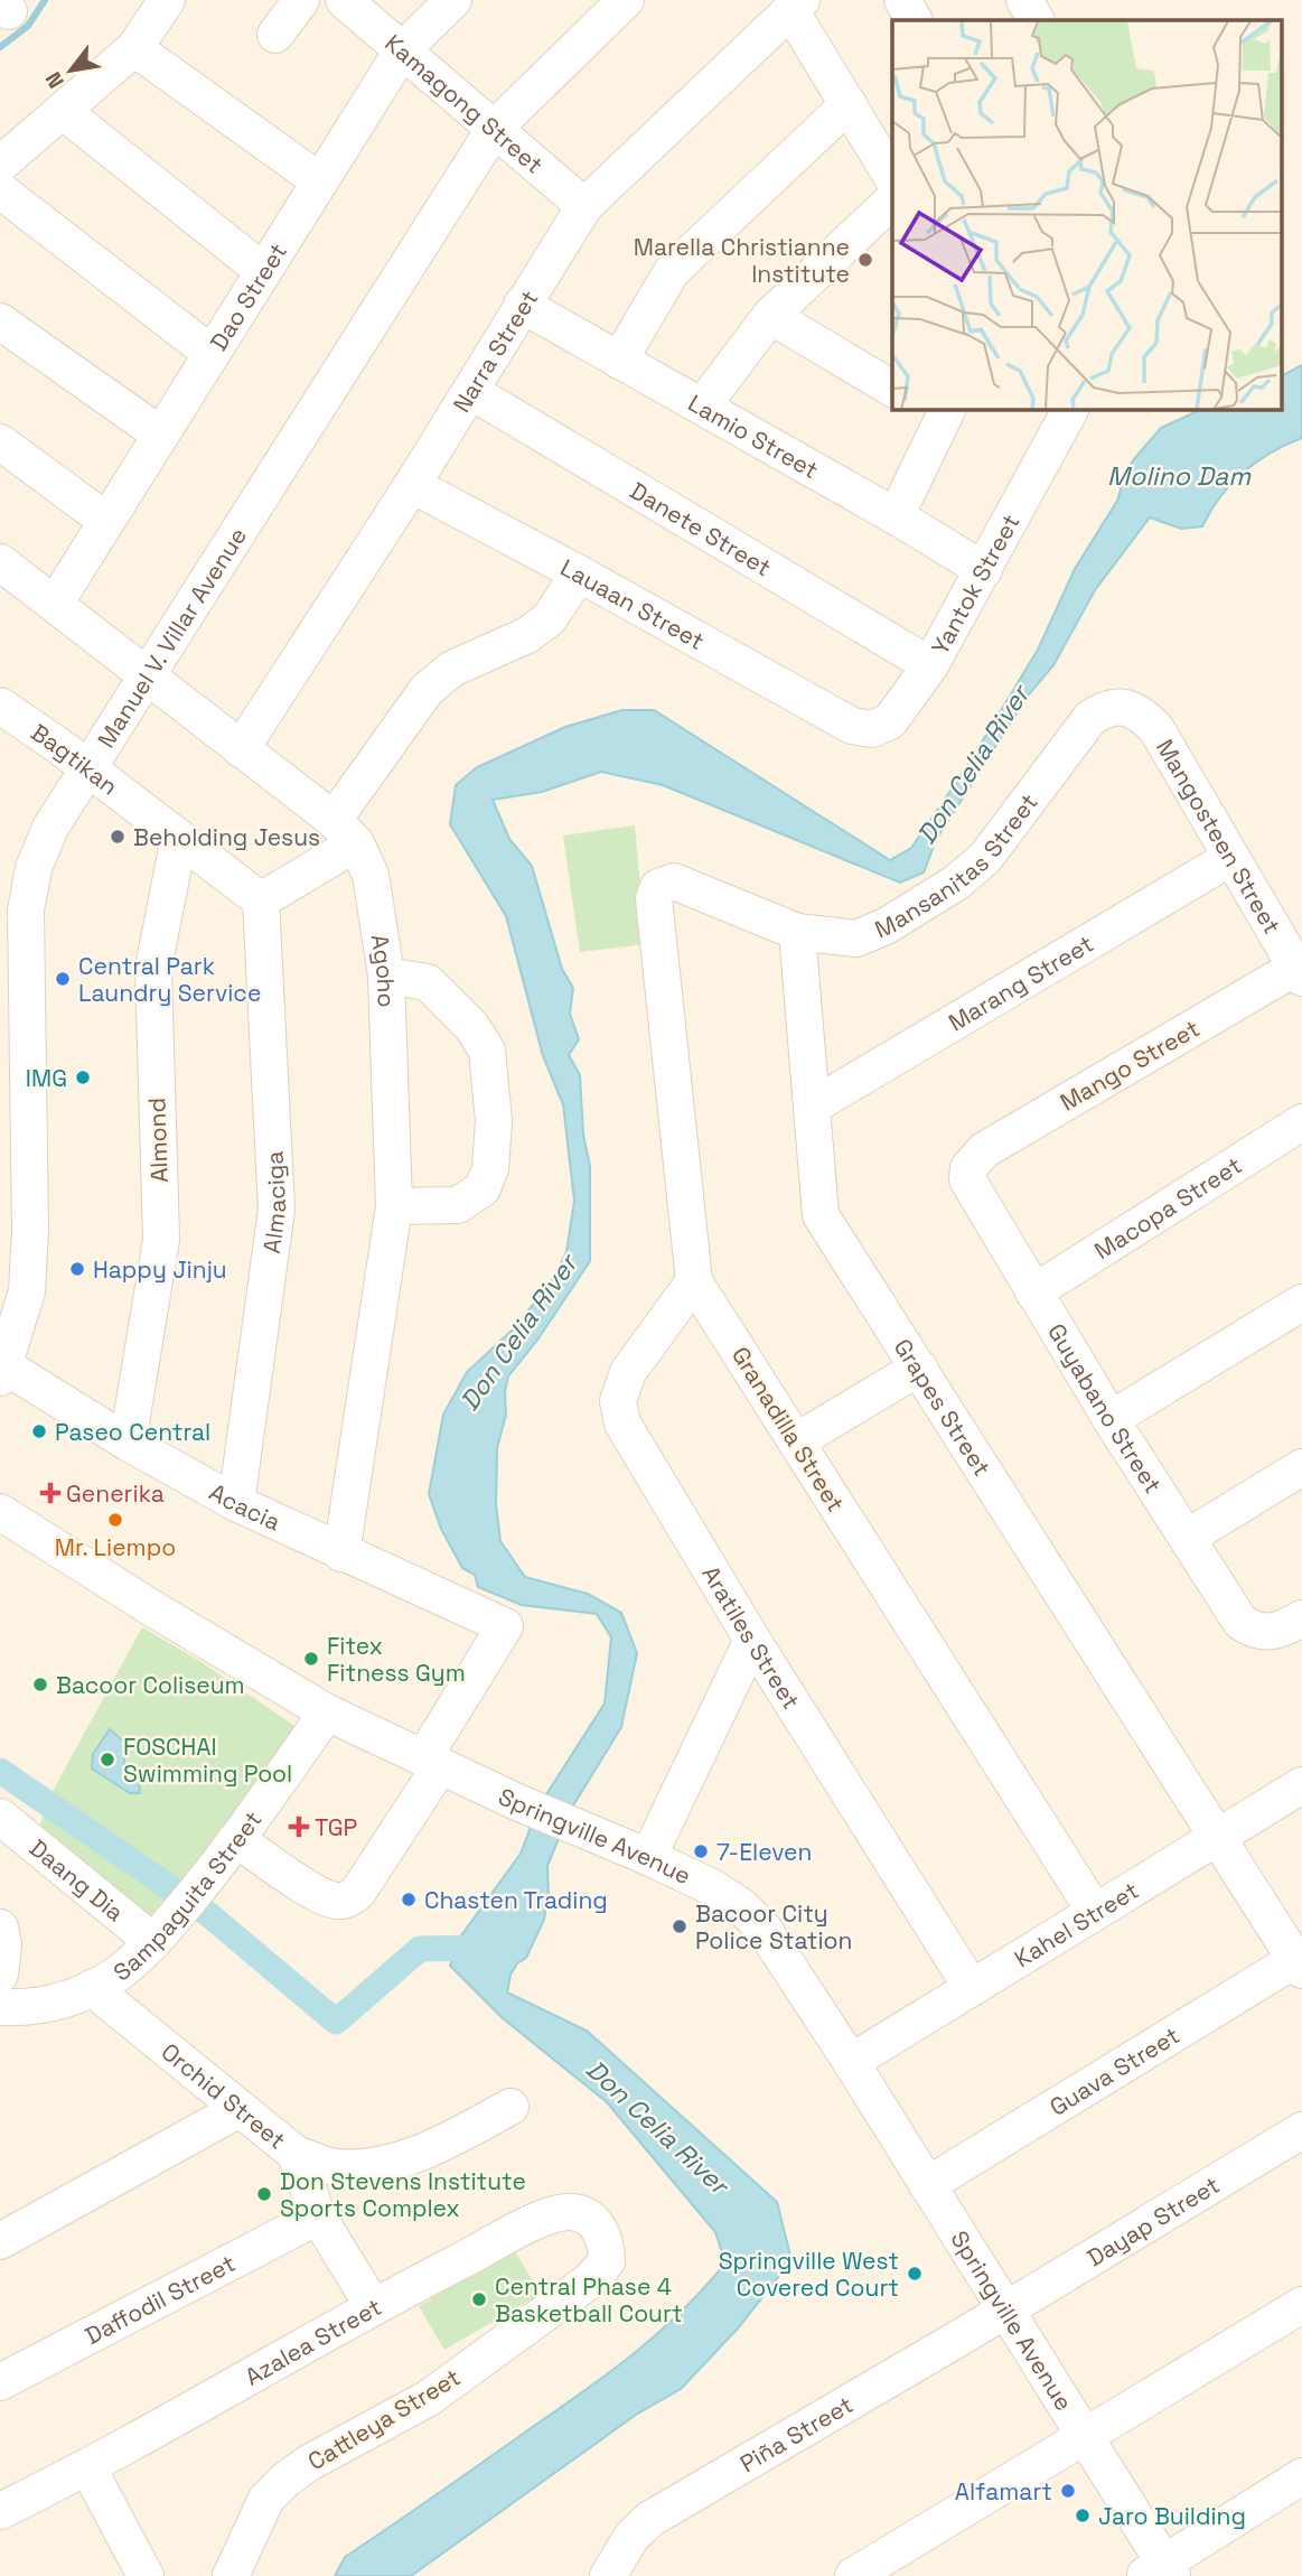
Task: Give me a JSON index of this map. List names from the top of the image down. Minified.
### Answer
{"streets":{"street":["Kamagong Street","Dao Street","Narra Street","Lamio Street","Danete Street","Yantok Street","Lauaan Street","Manuel V. Villar Avenue","Bagtikan","Mangosteen Street","Mansanitas Street","Agoho","Marang Street","Mango Street","Almond","Almaciga","Macopa Street","Grapes Street","Guyabano Street","Granadilla Street","Acacia","Aratiles Street","Springville Avenue","Daang Dia","Sampaguita Street","Kahel Street","Guava Street","Orchid Street","Dayap Street","Daffodil Street","Azalea Street","Cattleya Street","Piña Street"]},"crossings":[["Kamagong Street","Dao Street"],["Kamagong Street","Narra Street"],["Kamagong Street","Manuel V. Villar Avenue"],["Dao Street","Agoho"],["Narra Street","Lamio Street"],["Narra Street","Danete Street"],["Narra Street","Lauaan Street"],["Narra Street","Agoho"],["Lamio Street","Yantok Street"],["Danete Street","Yantok Street"],["Yantok Street","Lauaan Street"],["Manuel V. Villar Avenue","Bagtikan"],["Manuel V. Villar Avenue","Agoho"],["Manuel V. Villar Avenue","Acacia"],["Bagtikan","Almond"],["Bagtikan","Almaciga"],["Mangosteen Street","Mansanitas Street"],["Mangosteen Street","Marang Street"],["Mangosteen Street","Mango Street"],["Mansanitas Street","Grapes Street"],["Mansanitas Street","Granadilla Street"],["Agoho","Acacia"],["Marang Street","Grapes Street"],["Mango Street","Guyabano Street"],["Almond","Acacia"],["Almaciga","Acacia"],["Macopa Street","Guyabano Street"],["Grapes Street","Kahel Street"],["Grapes Street","Guava Street"],["Granadilla Street","Aratiles Street"],["Granadilla Street","Kahel Street"],["Acacia","Springville Avenue"],["Aratiles Street","Kahel Street"],["Springville Avenue","Sampaguita Street"],["Springville Avenue","Kahel Street"],["Springville Avenue","Guava Street"],["Springville Avenue","Dayap Street"],["Springville Avenue","Piña Street"],["Daang Dia","Sampaguita Street"],["Sampaguita Street","Orchid Street"],["Orchid Street","Daffodil Street"],["Orchid Street","Azalea Street"],["Dayap Street","Piña Street"],["Azalea Street","Cattleya Street"]],"water":["Molino Dam","Don Celia River"],"places":{"other":["Marella Christianne Institute","Beholding Jesus","Central Park Laundry Service","IMG","Happy Jinju","Paseo Central","Mr. Liempo","Fitex Fitness Gym","Bacoor Coliseum","FOSCHAI Swimming Pool","7-Eleven","Chasten Trading","Bacoor City Police Station","Don Stevens Institute Sports Complex","Springville West Covered Court","Central Phase 4 Basketball Court","Alfamart","Jaro Building"],"health":["Generika","TGP"]},"north":"bottom left"}
